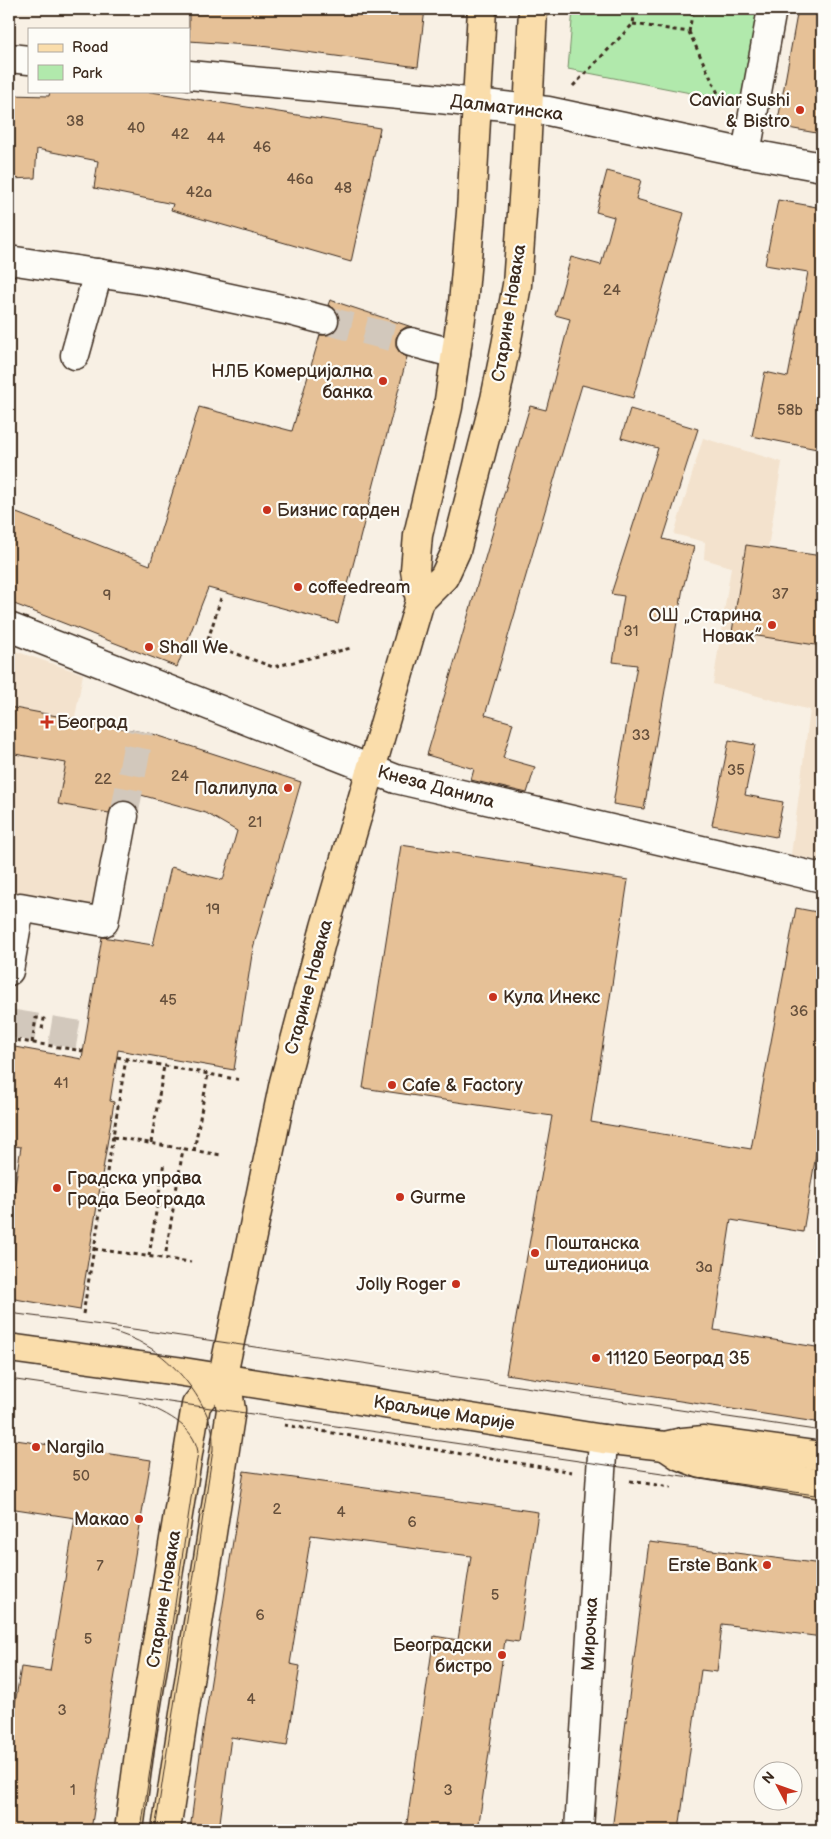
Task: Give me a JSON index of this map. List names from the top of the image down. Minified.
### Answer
{"streets":{"main road":["Старине Новака","Краљице Марије"],"street":["Далматинска","Кнеза Данила","Мирочка"]},"crossings":[["Далматинска","Старине Новака"],["Старине Новака","Кнеза Данила"],["Старине Новака","Краљице Марије"],["Краљице Марије","Мирочка"]],"places":{"other":["Caviar Sushi & Bistro","НЛБ Комерцијална банка","Бизнис гарден","coffeedream","ОШ „Старина Новак”","Shall We","Палилула","Кула Инекс","Cafe & Factory","Градска управа Града Београда","Gurme","Поштанска штедионица","Jolly Roger","11120 Београд 35","Nargila","Макао","Erste Bank","Београдски бистро"],"health":["Београд"]},"house_numbers":["38","40","42","44","46","46a","48","42a","24","58b","37","9","31","33","35","24","22","21","19","45","36","41","3a","50","2","4","6","7","5","6","5","4","3","1","3"],"legend":["Road","Park"],"north":"top left"}
